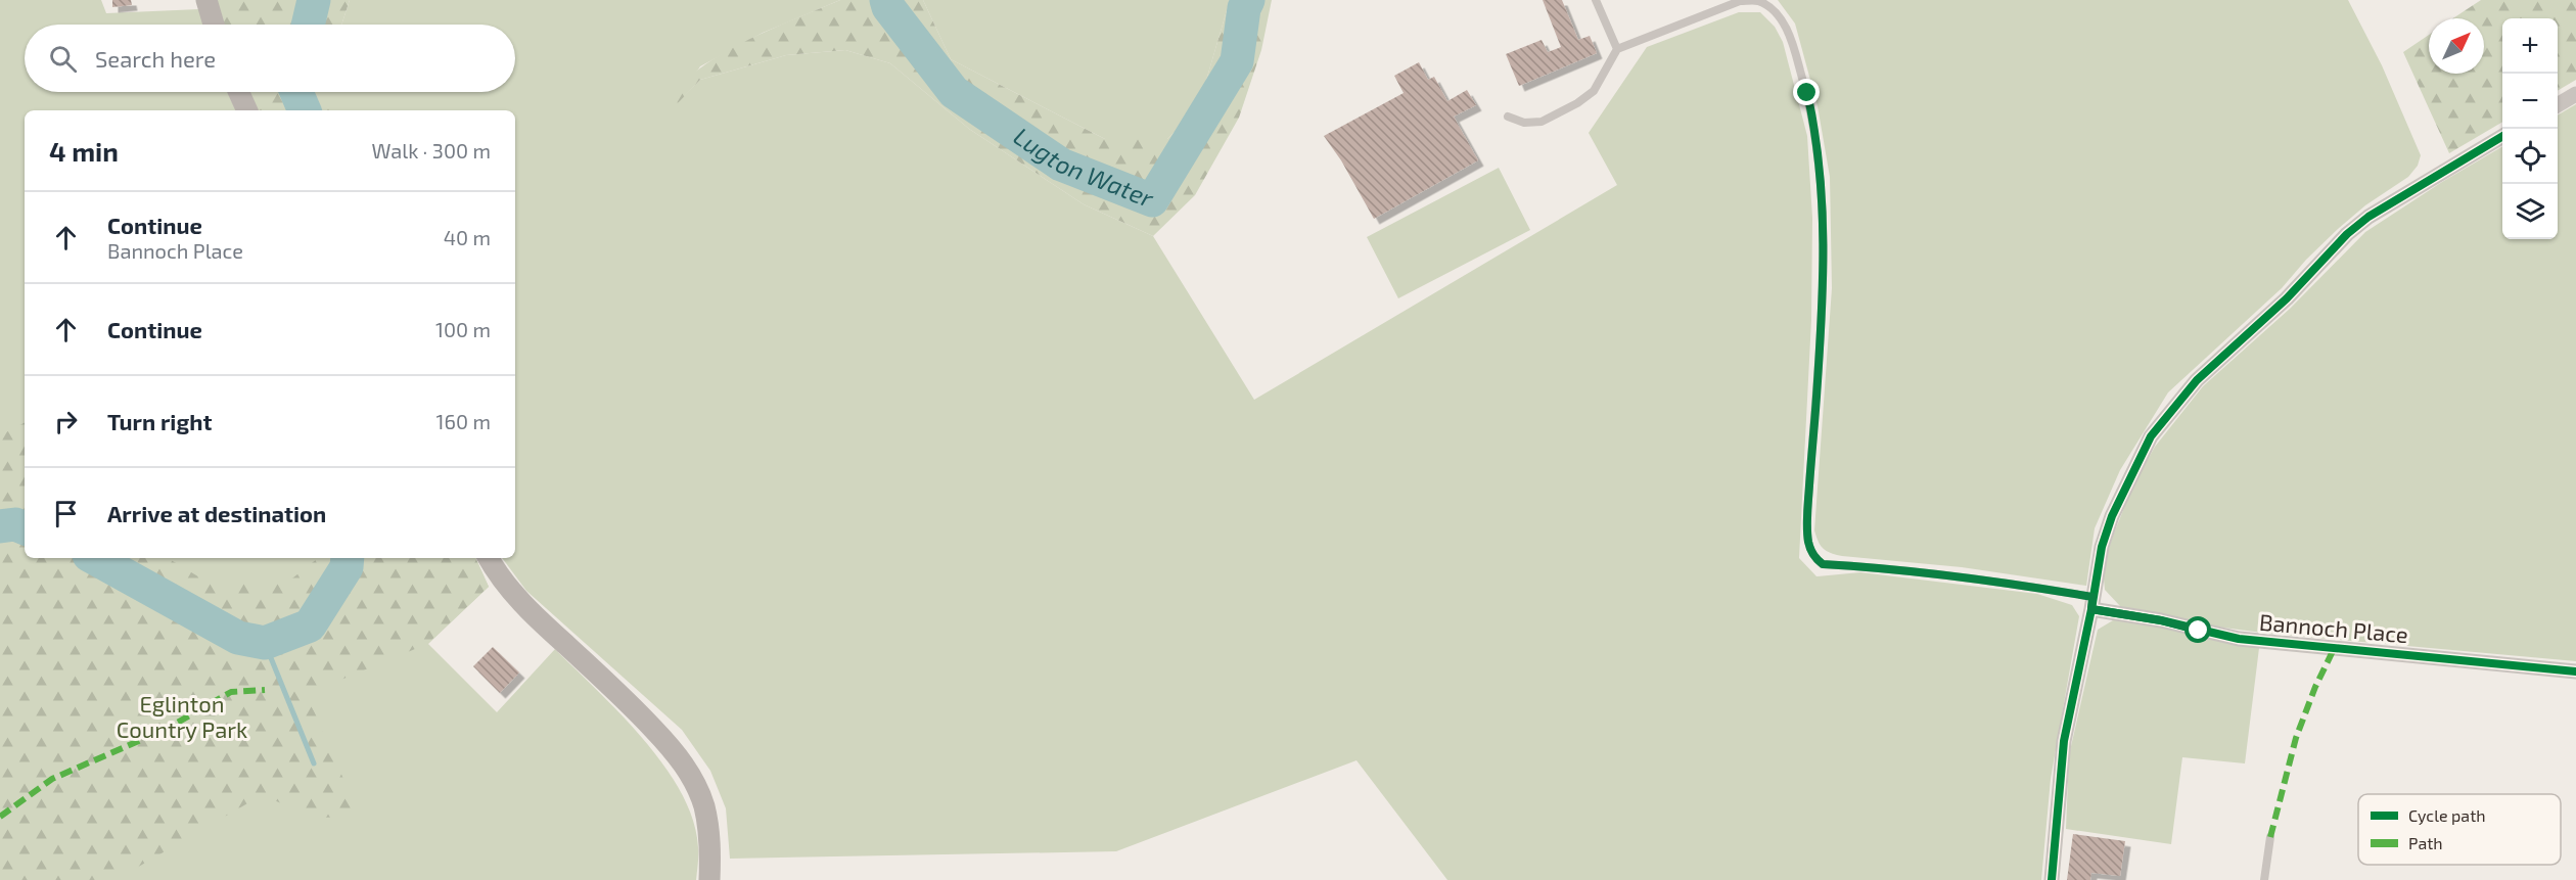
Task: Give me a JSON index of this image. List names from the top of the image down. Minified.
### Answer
{"streets":{"street":["Bannoch Place"]},"water":["Lugton Water"],"parks":["Eglinton Country Park"],"legend":["Cycle path","Path"],"north":"top right","page":{"map_buttons":["+","−"],"search":"Search here","heading":["4 min","Walk · 300 m"],"list":[["Continue","Bannoch Place","40 m"],["Continue","100 m"],["Turn right","160 m"],"Arrive at destination"]}}
